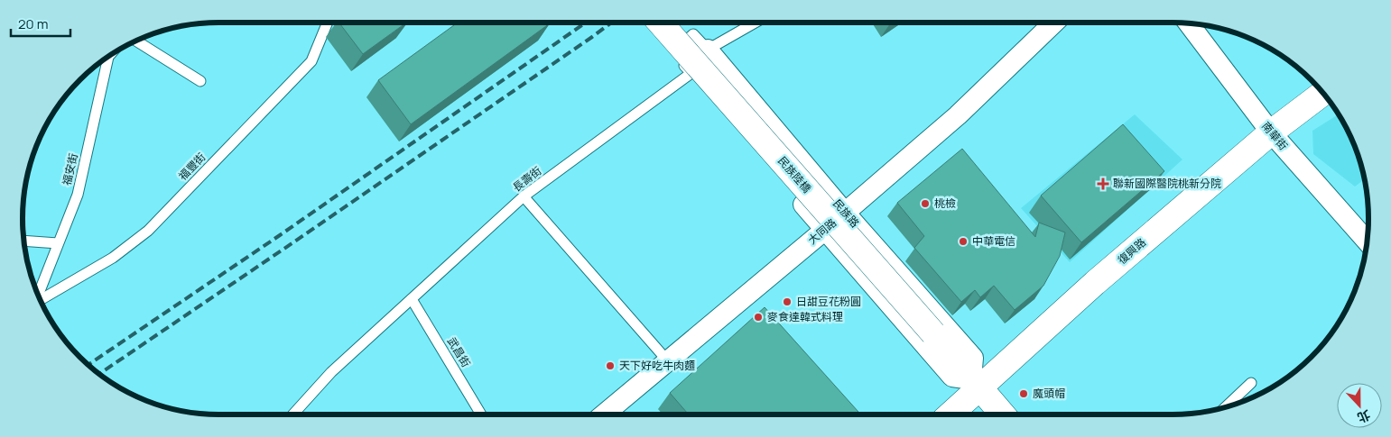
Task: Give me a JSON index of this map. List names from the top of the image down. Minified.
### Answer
{"streets":{"street":["南華街","民族陸橋","民族路","大同路","復興路"],"lane":["福豐街","福安街","長壽街","武昌街"]},"crossings":[["南華街","復興路"],["民族陸橋","民族路"],["民族陸橋","復興路"],["長壽街","武昌街"],["民族路","大同路"],["民族路","復興路"]],"places":{"health":["聯新國際醫院桃新分院"],"other":["桃檢","中華電信","日甜豆花粉圓","麥食達韓式料理","天下好吃牛肉麵","魔頭帽"]},"scale_bar":"20 m","north":"bottom"}
